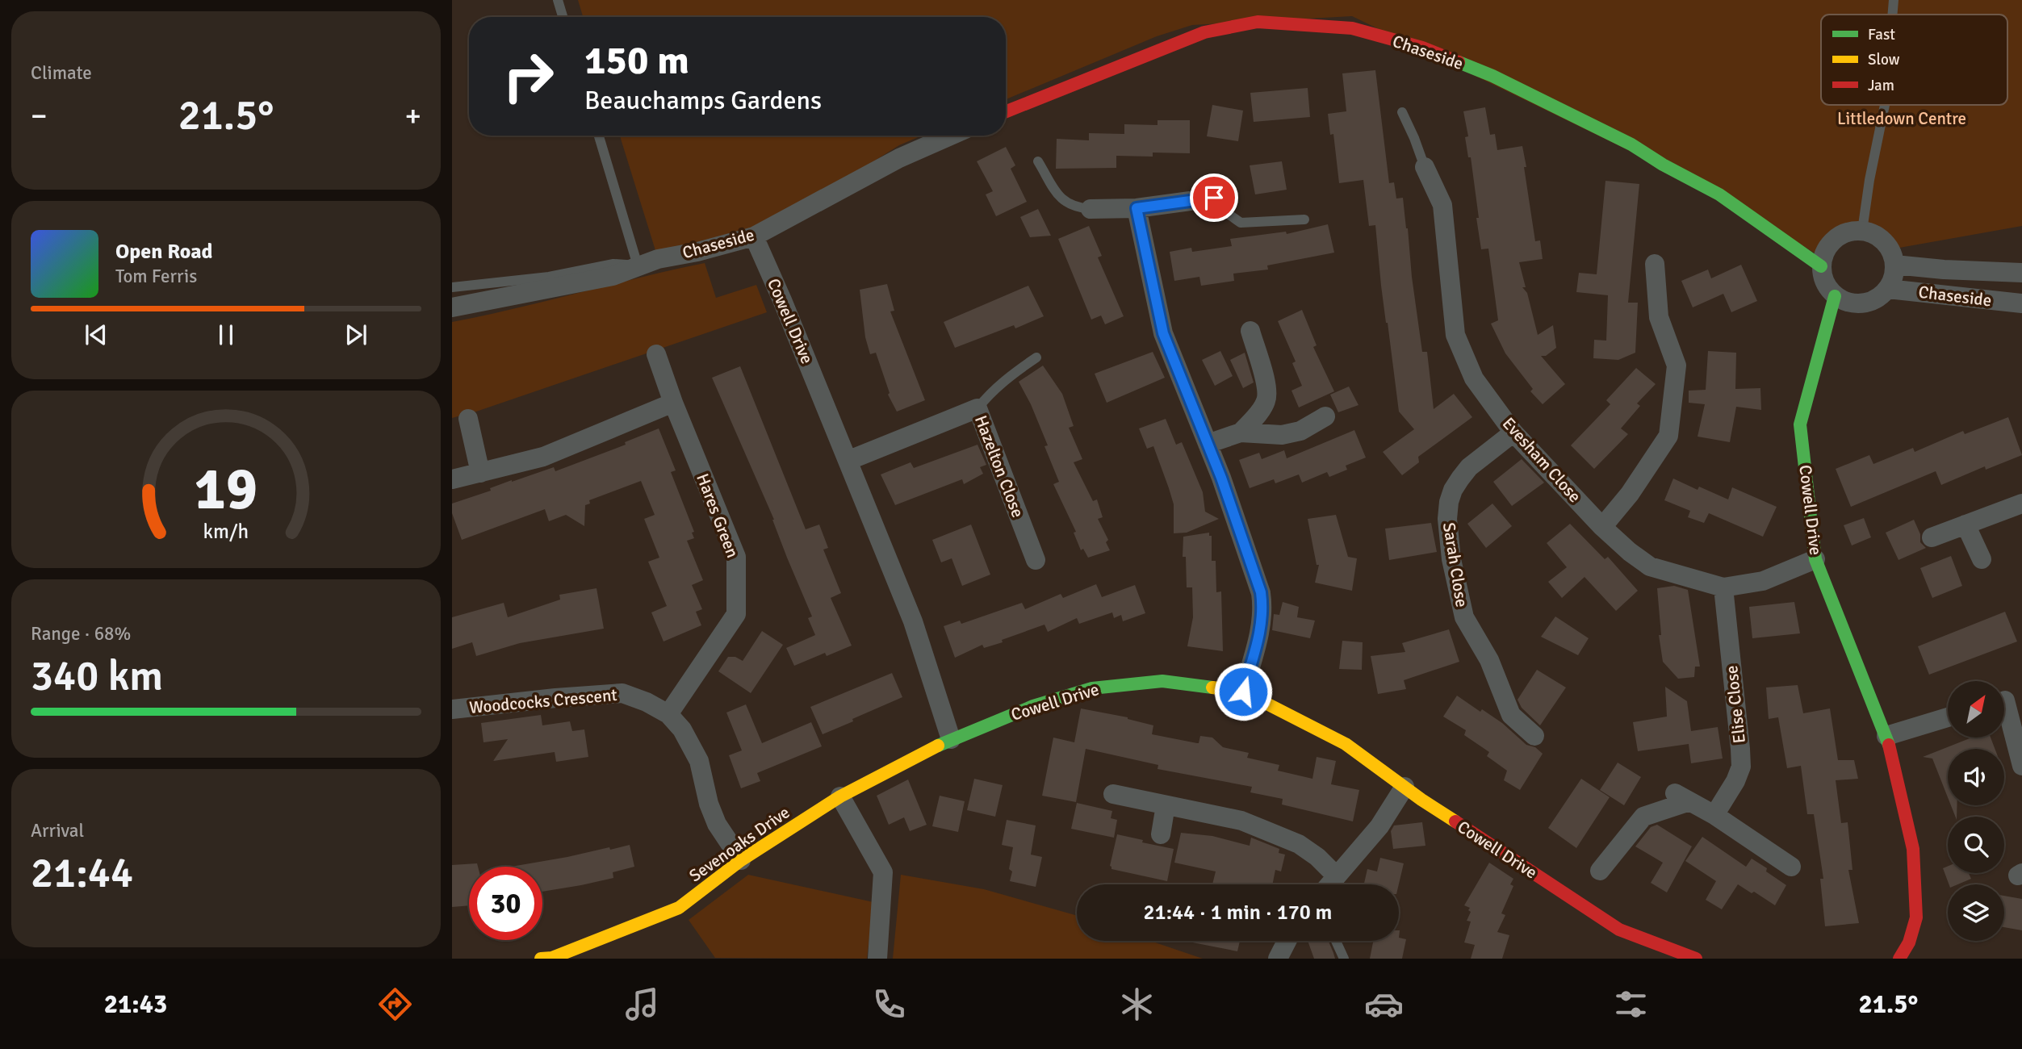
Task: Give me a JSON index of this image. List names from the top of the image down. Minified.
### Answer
{"streets":{"street":["Chaseside","Cowell Drive","Evesham Close","Hazelton Close","Hares Green","Sarah Close","Woodcocks Crescent","Elise Close","Sevenoaks Drive"]},"crossings":[["Chaseside","Cowell Drive"],["Cowell Drive","Evesham Close"],["Cowell Drive","Hazelton Close"],["Cowell Drive","Sevenoaks Drive"],["Evesham Close","Sarah Close"],["Evesham Close","Elise Close"],["Hares Green","Woodcocks Crescent"],["Woodcocks Crescent","Sevenoaks Drive"]],"parks":["Littledown Centre"],"legend":["Fast","Slow","Jam"],"north":"top right","page":{"tile":["Climate",["Range · 68%","340 km"],["Arrival","21:44"]],"turn":["150 m","Beauchamps Gardens"],"heat":["−","21.5°","+"],"song":["Open Road","Tom Ferris"],"limit":"30","trip":"21:44 · 1 min · 170 m","tabs":["21:43","21.5°"],"gauge":["19","km/h"]}}
